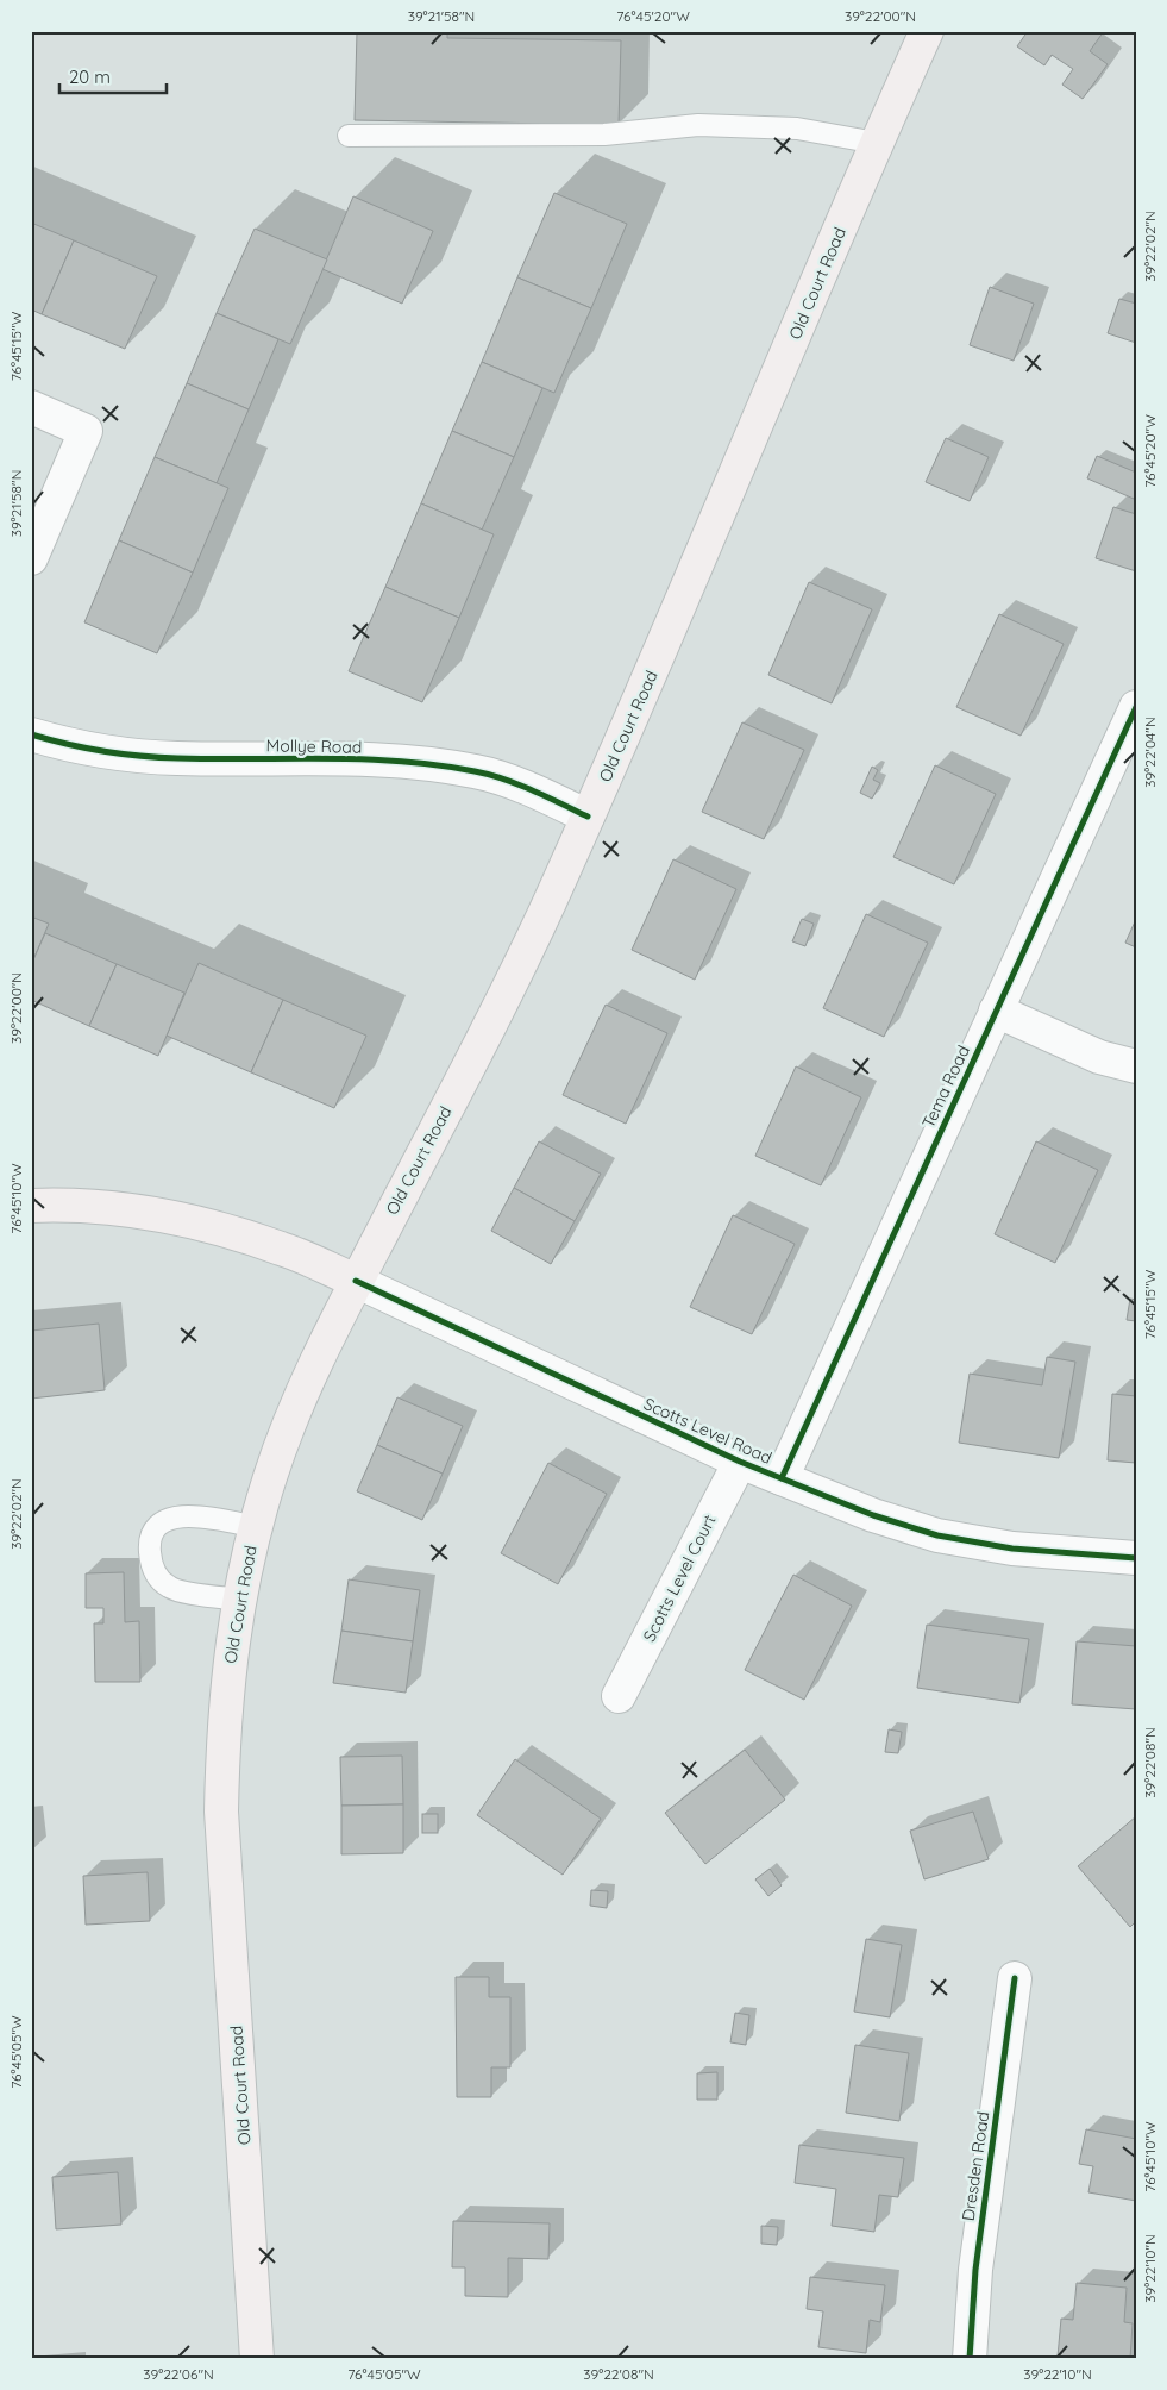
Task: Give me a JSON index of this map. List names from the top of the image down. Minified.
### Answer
{"streets":{"main road":["Old Court Road","Scotts Level Road"],"street":["Mollye Road","Tema Road","Scotts Level Court","Dresden Road"]},"crossings":[["Old Court Road","Mollye Road"],["Old Court Road","Scotts Level Road"],["Tema Road","Scotts Level Road"],["Scotts Level Road","Scotts Level Court"]],"scale_bar":"20 m","coordinates":["39°21'58\"N","76°45'20\"W","39°22'00\"N","39°22'02\"N","76°45'15\"W","39°22'04\"N","76°45'10\"W","39°22'08\"N","76°45'05\"W","39°22'10\"N","39°22'06\"N"]}
